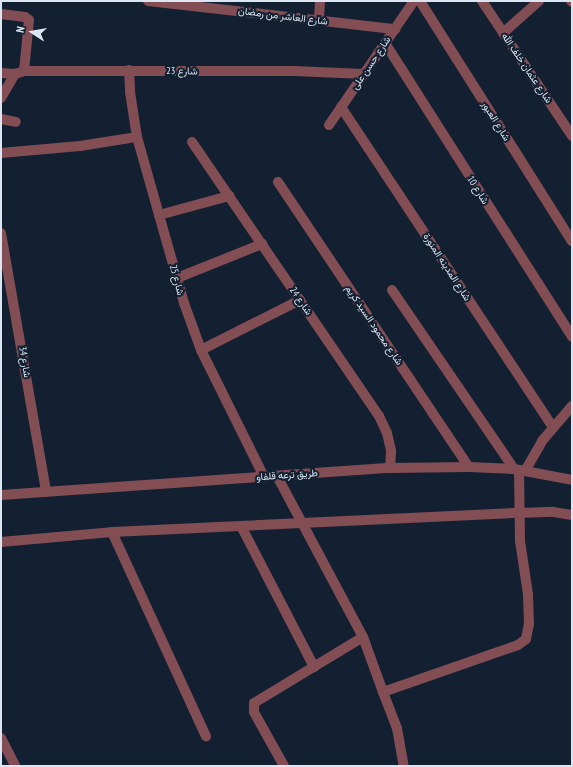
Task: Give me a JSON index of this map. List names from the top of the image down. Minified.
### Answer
{"streets":{"street":["شارع العاشر من رمضان","شارع حسن على","شارع عثمان خلف الله","شارع 23","شارع العبور","شارع 10","شارع المدينه المنورة","شارع 25","شارع 24","شارع محمود السيد كريم","شارع 34","طريق ترعه قلفاو"]},"crossings":[["شارع العاشر من رمضان","شارع حسن على"],["شارع حسن على","شارع 23"],["شارع حسن على","شارع 10"],["شارع حسن على","شارع المدينه المنورة"],["شارع 23","شارع 25"],["شارع 25","طريق ترعه قلفاو"],["شارع 24","طريق ترعه قلفاو"],["شارع محمود السيد كريم","طريق ترعه قلفاو"],["شارع 34","طريق ترعه قلفاو"]],"north":"left"}
